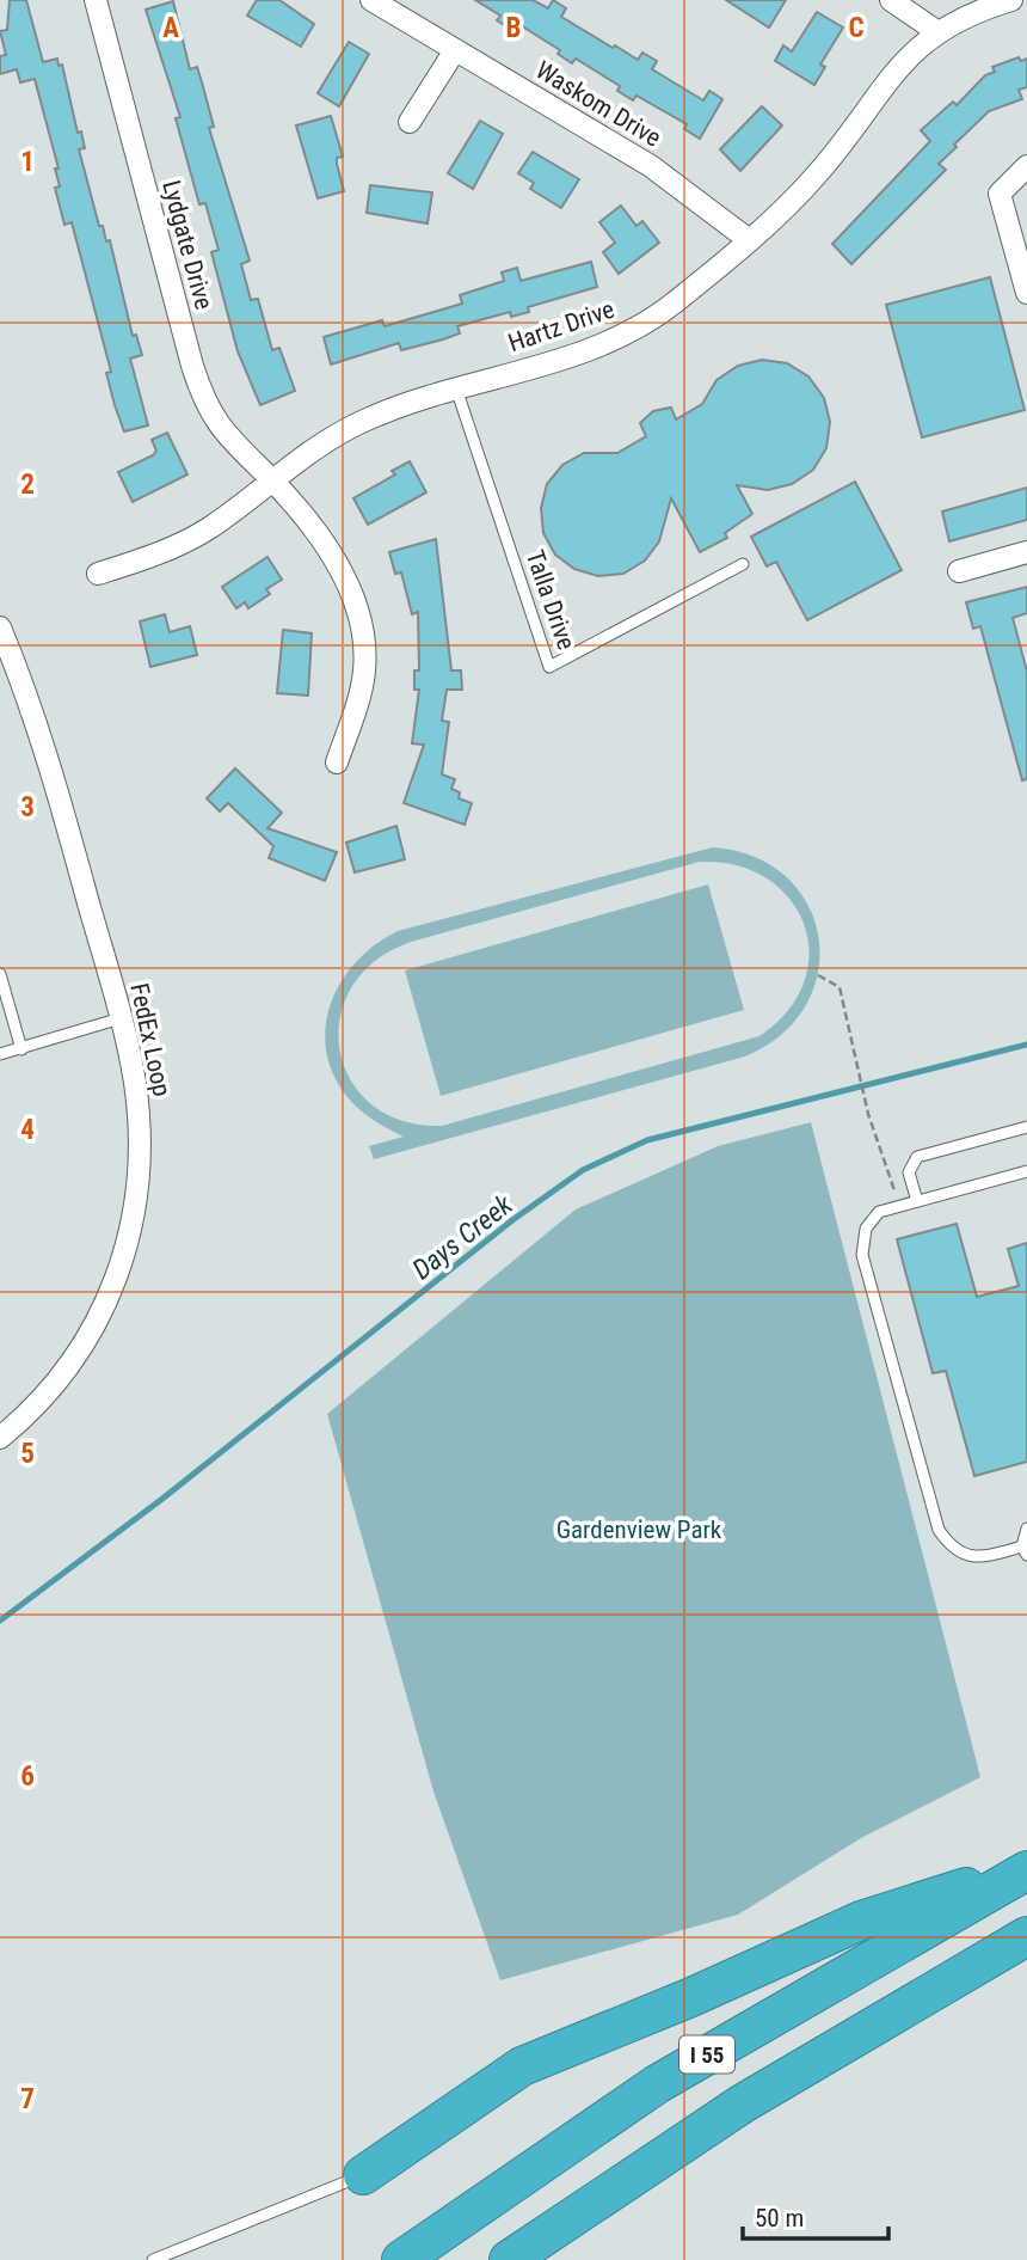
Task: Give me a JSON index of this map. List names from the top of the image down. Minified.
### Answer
{"streets":{"highway":["I 55"],"street":["Waskom Drive","Lydgate Drive","Hartz Drive","FedEx Loop"],"lane":["Talla Drive"]},"crossings":[["Waskom Drive","Hartz Drive"],["Lydgate Drive","Hartz Drive"],["Hartz Drive","Talla Drive"]],"water":["Days Creek"],"parks":["Gardenview Park"],"scale_bar":"50 m","grid":{"columns":["A","B","C"],"rows":["1","2","3","4","5","6","7"]}}
